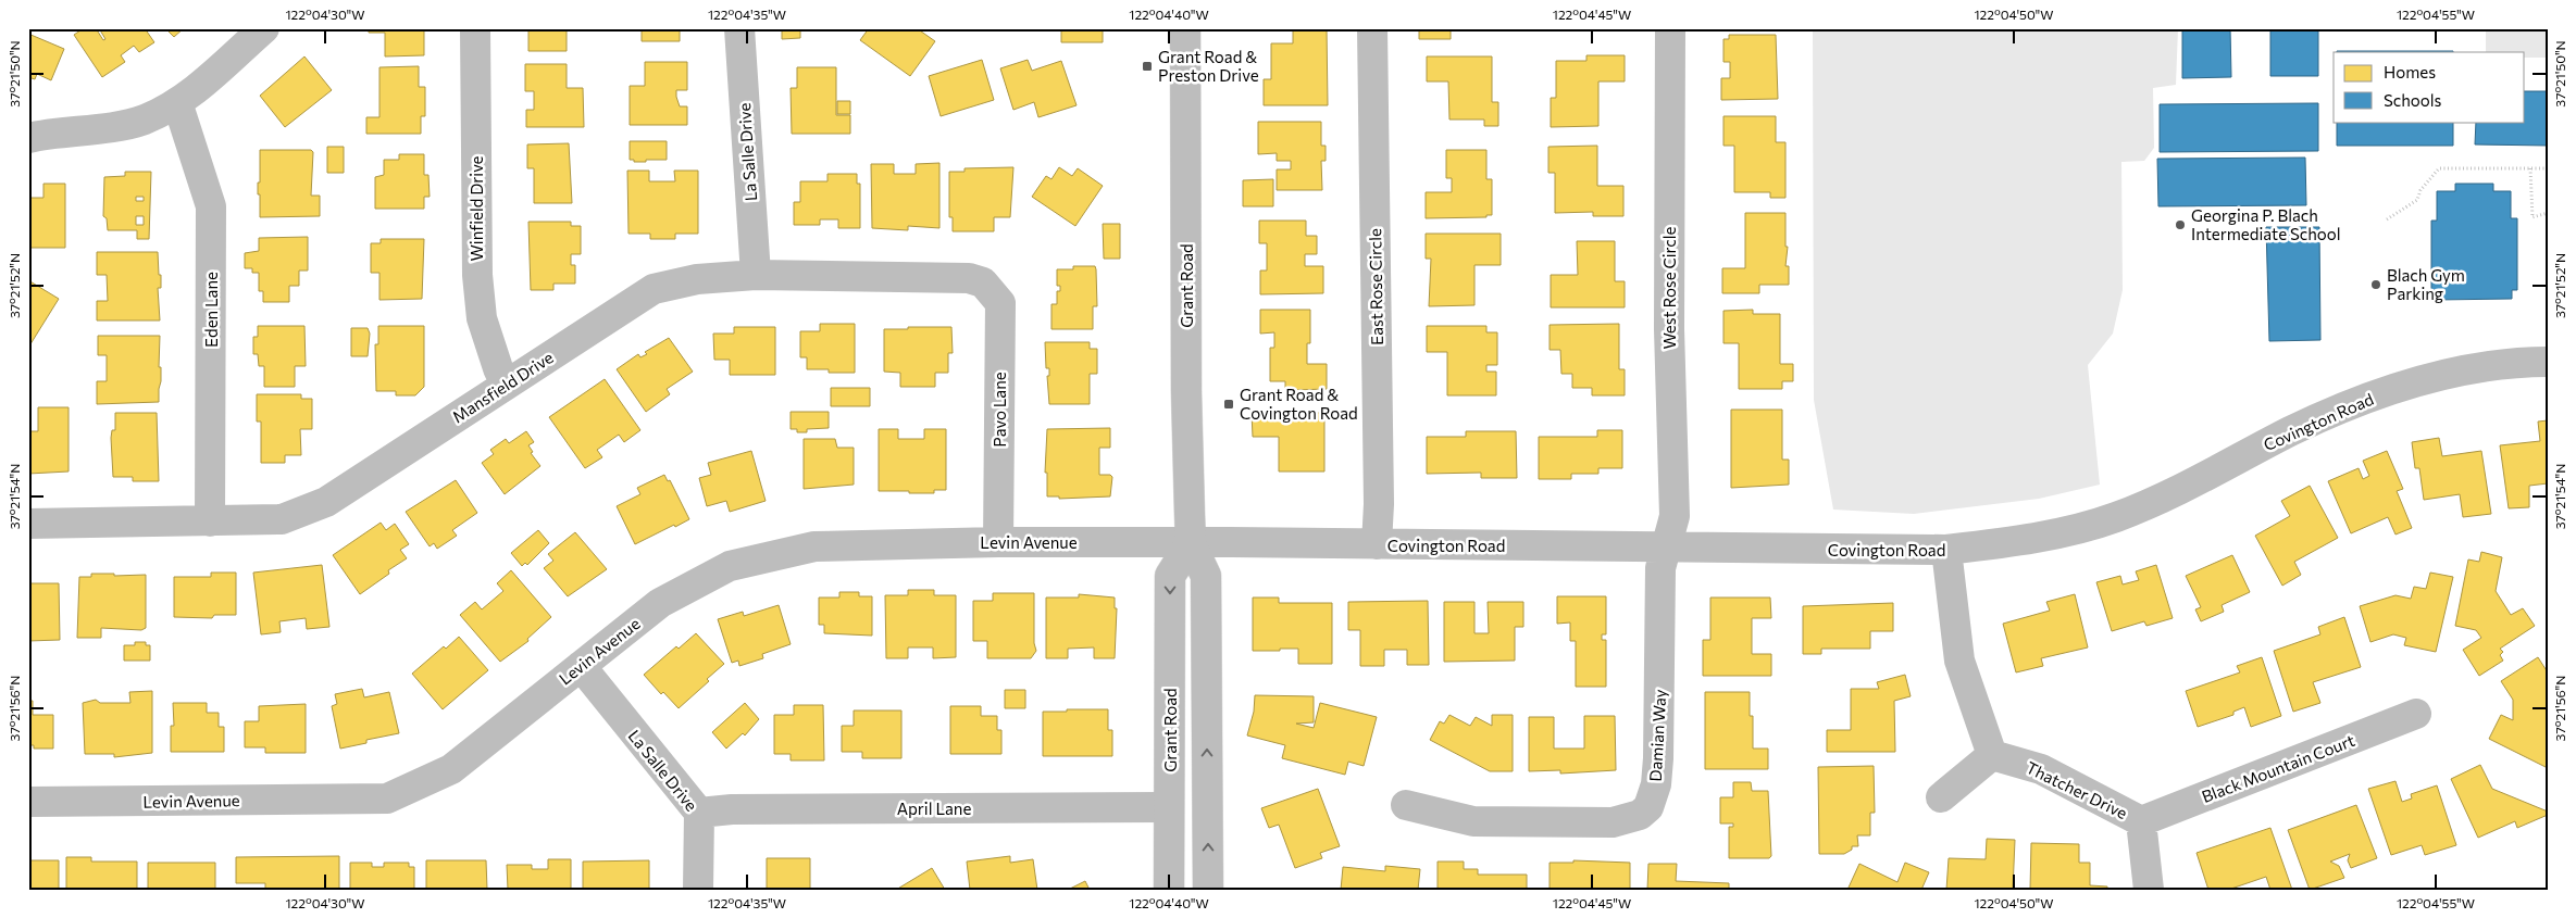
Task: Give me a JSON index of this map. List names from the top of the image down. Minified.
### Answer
{"streets":{"street":["La Salle Drive","Winfield Drive","Grant Road","East Rose Circle","West Rose Circle","Eden Lane","Mansfield Drive","Pavo Lane","Covington Road","Levin Avenue","Damian Way","Black Mountain Court","Thatcher Drive","April Lane"]},"crossings":[["La Salle Drive","Mansfield Drive"],["La Salle Drive","Levin Avenue"],["La Salle Drive","April Lane"],["Winfield Drive","Mansfield Drive"],["Grant Road","Covington Road"],["Grant Road","Levin Avenue"],["Grant Road","April Lane"],["East Rose Circle","Covington Road"],["West Rose Circle","Covington Road"],["West Rose Circle","Damian Way"],["Eden Lane","Mansfield Drive"],["Mansfield Drive","Pavo Lane"],["Pavo Lane","Levin Avenue"],["Covington Road","Levin Avenue"],["Covington Road","Damian Way"],["Black Mountain Court","Thatcher Drive"]],"places":{"transit":["Grant Road & Preston Drive","Grant Road & Covington Road"],"other":["Georgina P. Blach Intermediate School","Blach Gym Parking"]},"legend":["Homes","Schools"],"coordinates":["122°04'30\"W","122°04'35\"W","122°04'40\"W","122°04'45\"W","122°04'50\"W","122°04'55\"W","37°21'50\"N","37°21'52\"N","37°21'54\"N","37°21'56\"N"]}
